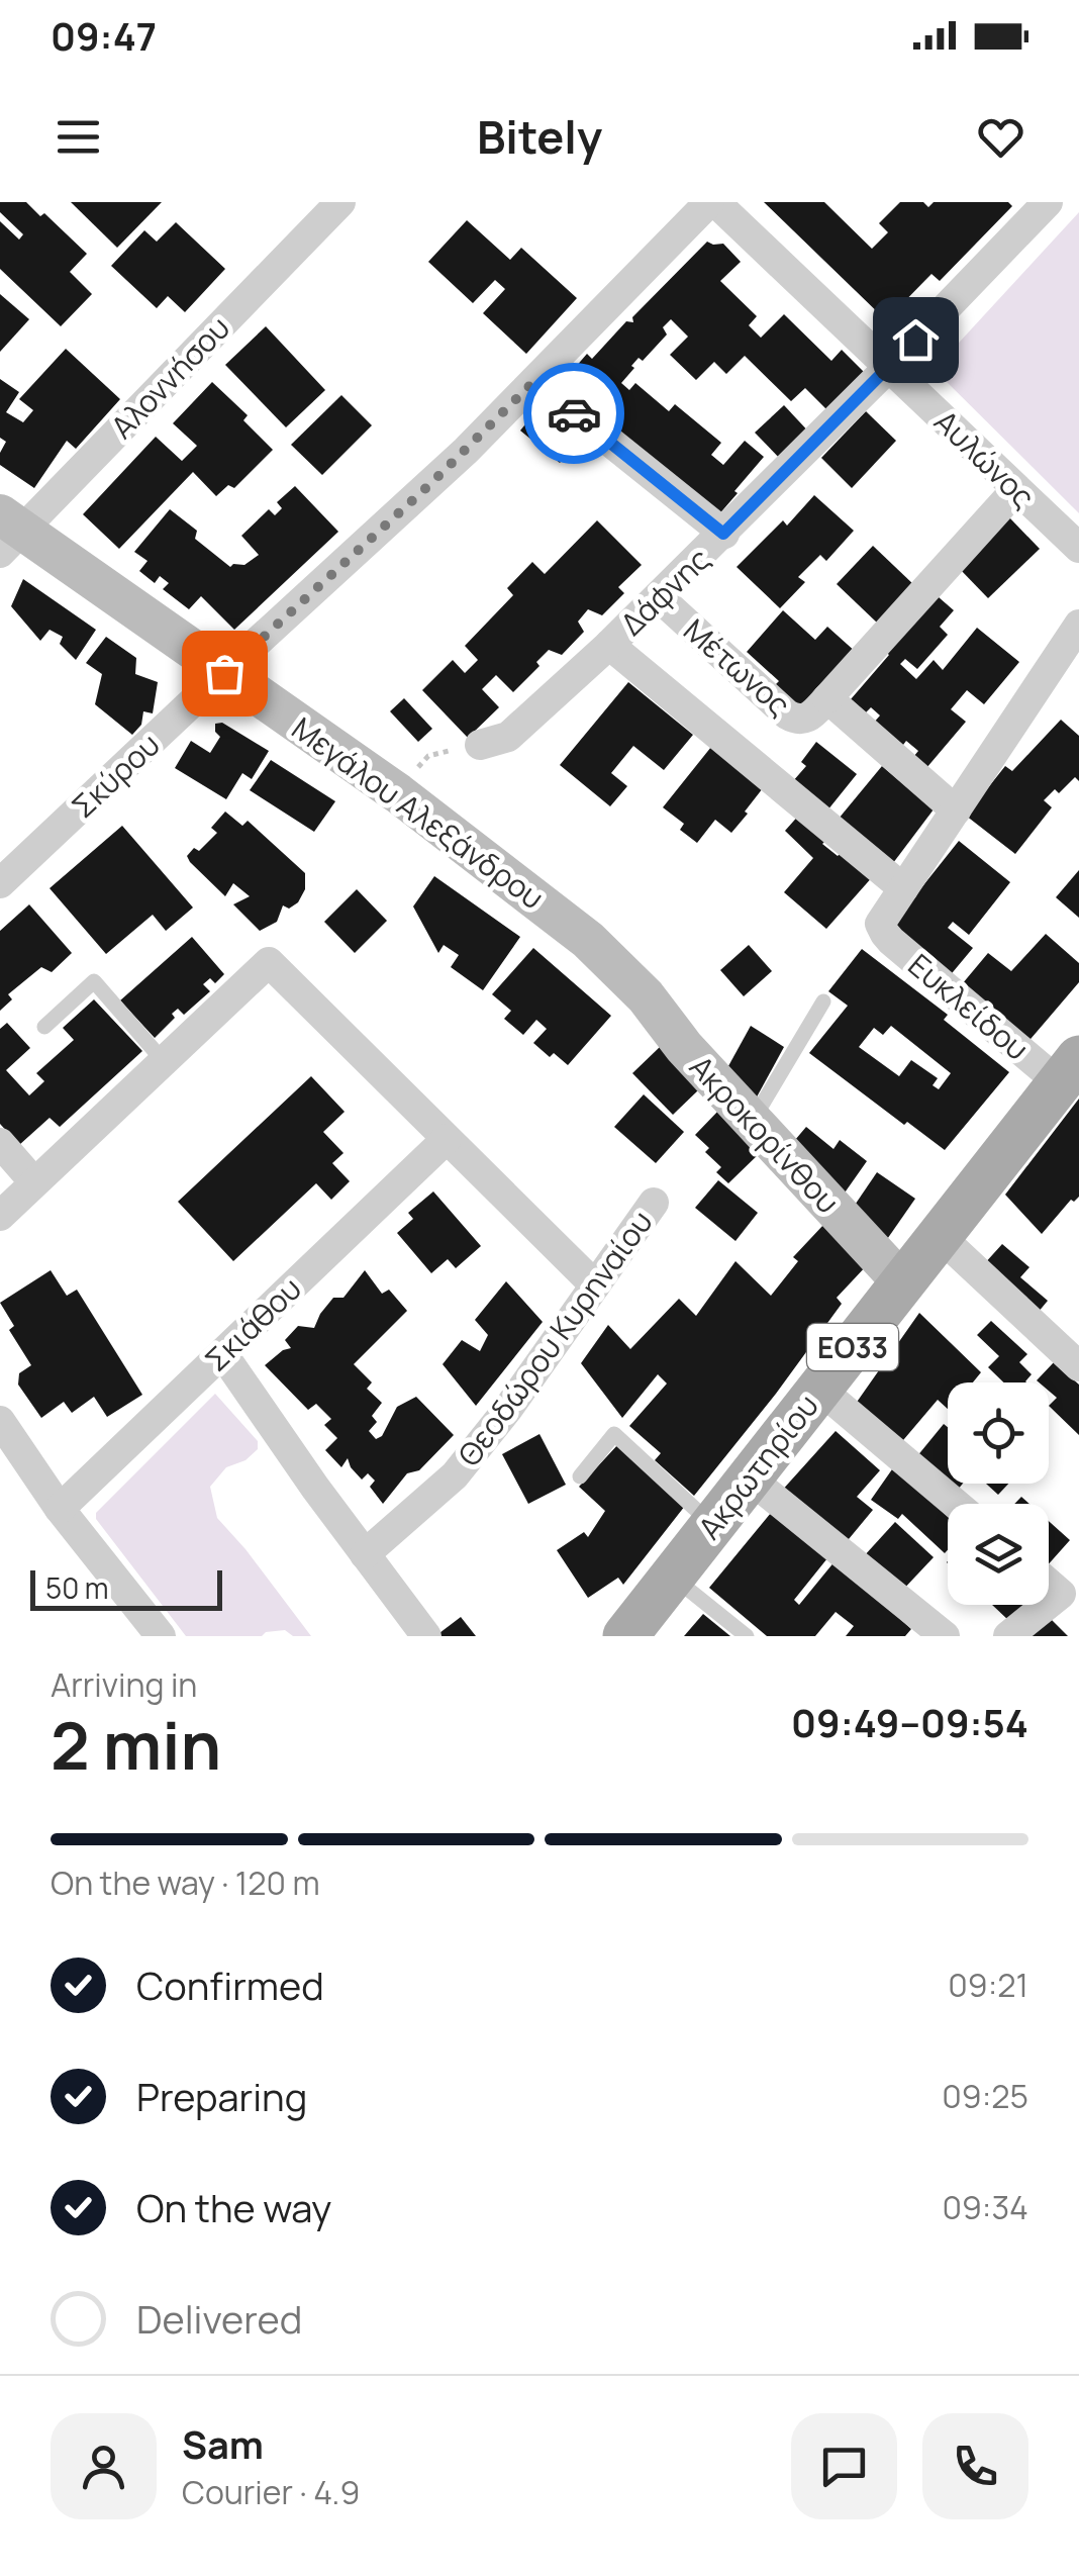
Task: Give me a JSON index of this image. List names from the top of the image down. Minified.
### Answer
{"streets":{"main road":["Μεγάλου Αλεξάνδρου","Ακροκορίνθου","ΕΟ33","Ακρωτηρίου"],"street":["Αλοννήσου","Αυλώνος","Δάφνης","Μέτωνος","Σκύρου","Ευκλείδου","Σκιάθου","Θεοδώρου Κυρηναίου"]},"crossings":[["Αλοννήσου","Μεγάλου Αλεξάνδρου"],["Αυλώνος","Δάφνης"],["Αυλώνος","Σκύρου"],["Δάφνης","Μέτωνος"],["Σκύρου","Μεγάλου Αλεξάνδρου"],["Μεγάλου Αλεξάνδρου","Ακροκορίνθου"],["Ευκλείδου","Ακρωτηρίου"],["Ακροκορίνθου","Ακρωτηρίου"]],"scale_bar":"50 m","page":{"status":"09:47","header":"Bitely","scale":"50 m","heading":["2 min","Arriving in","09:49–09:54"],"panel":["Sam","Courier · 4.9"],"bar":"On the way · 120 m","list":[["Confirmed","09:21"],["Preparing","09:25"],["On the way","09:34"],"Delivered"]}}
